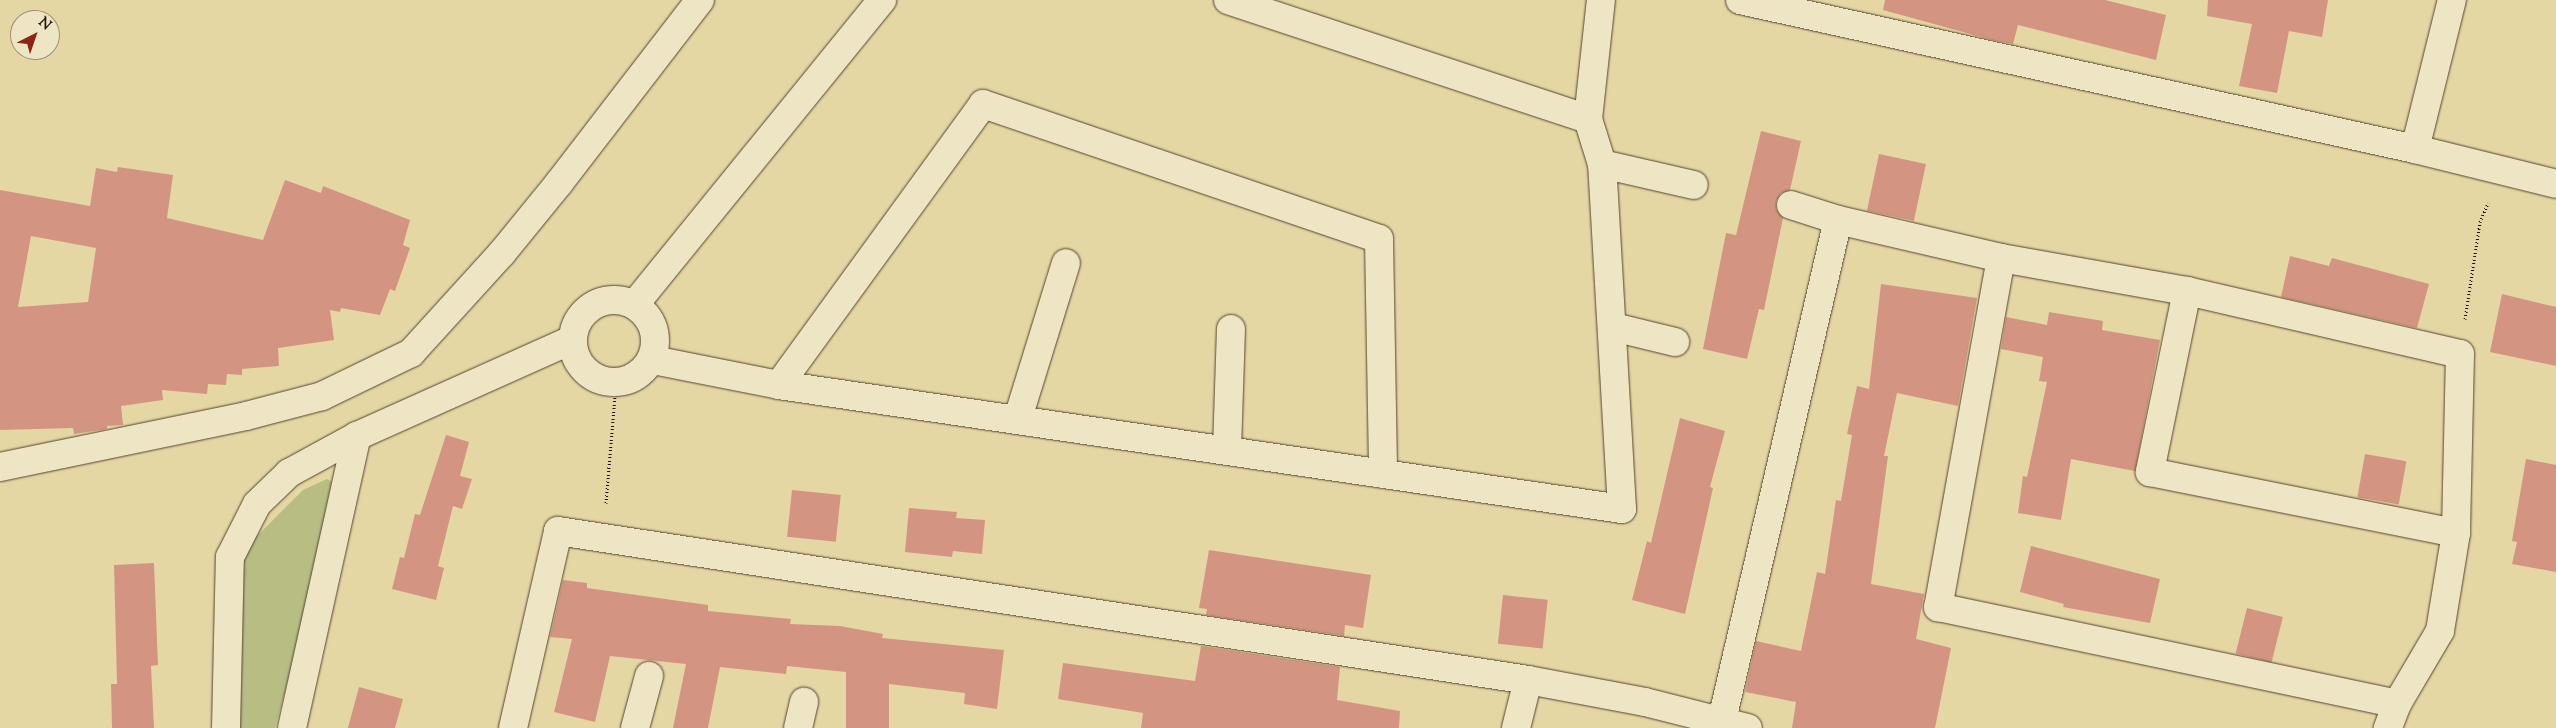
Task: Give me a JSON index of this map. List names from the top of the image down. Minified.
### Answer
{"north":"top right"}
